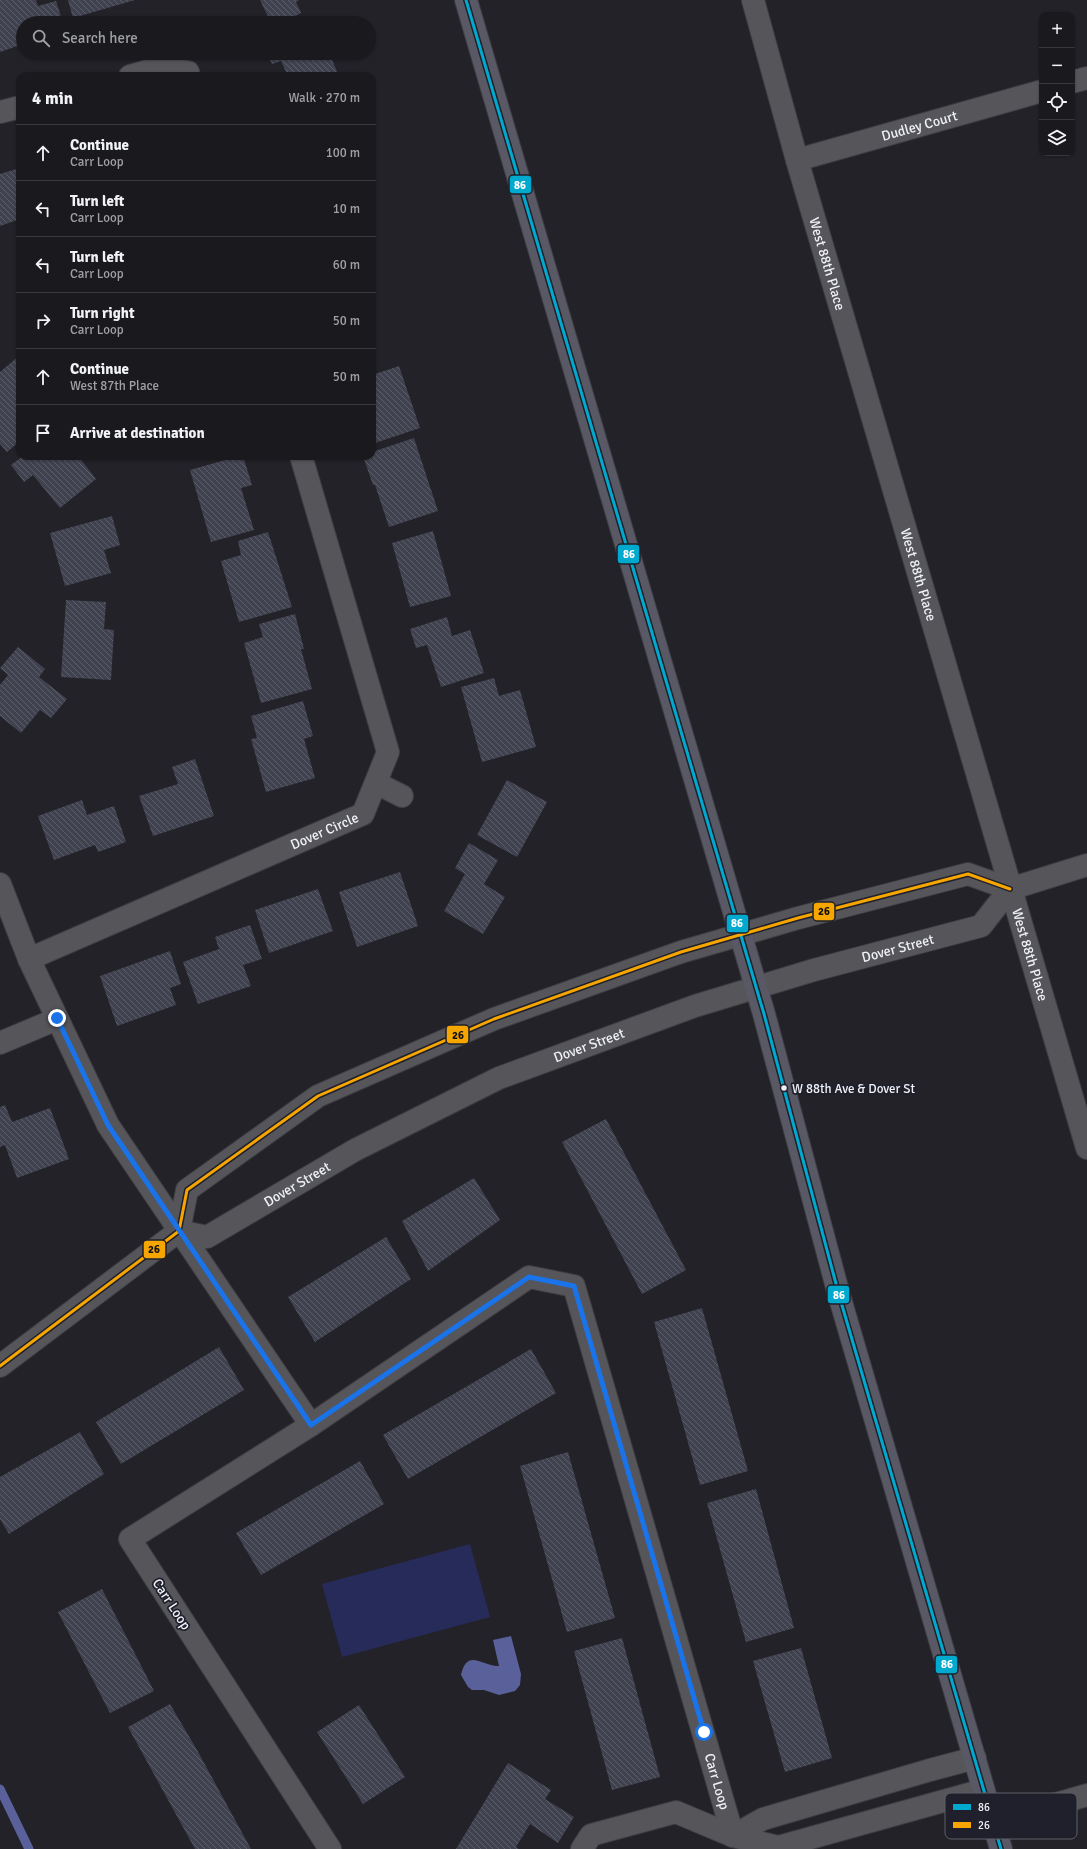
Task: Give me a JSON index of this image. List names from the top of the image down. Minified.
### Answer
{"streets":{"street":["Dudley Court","West 88th Place","Dover Circle","Dover Street","Carr Loop"]},"crossings":[["Dudley Court","West 88th Place"],["West 88th Place","Dover Street"]],"places":["W 88th Ave & Dover St"],"lines":["transit line 86","transit line 26"],"legend":["86","26"],"page":{"map_buttons":["+","−"],"search":"Search here","heading":["4 min","Walk · 270 m"],"list":[["Continue","Carr Loop","100 m"],["Turn left","Carr Loop","10 m"],["Turn left","Carr Loop","60 m"],["Turn right","Carr Loop","50 m"],["Continue","West 87th Place","50 m"],"Arrive at destination"]}}
